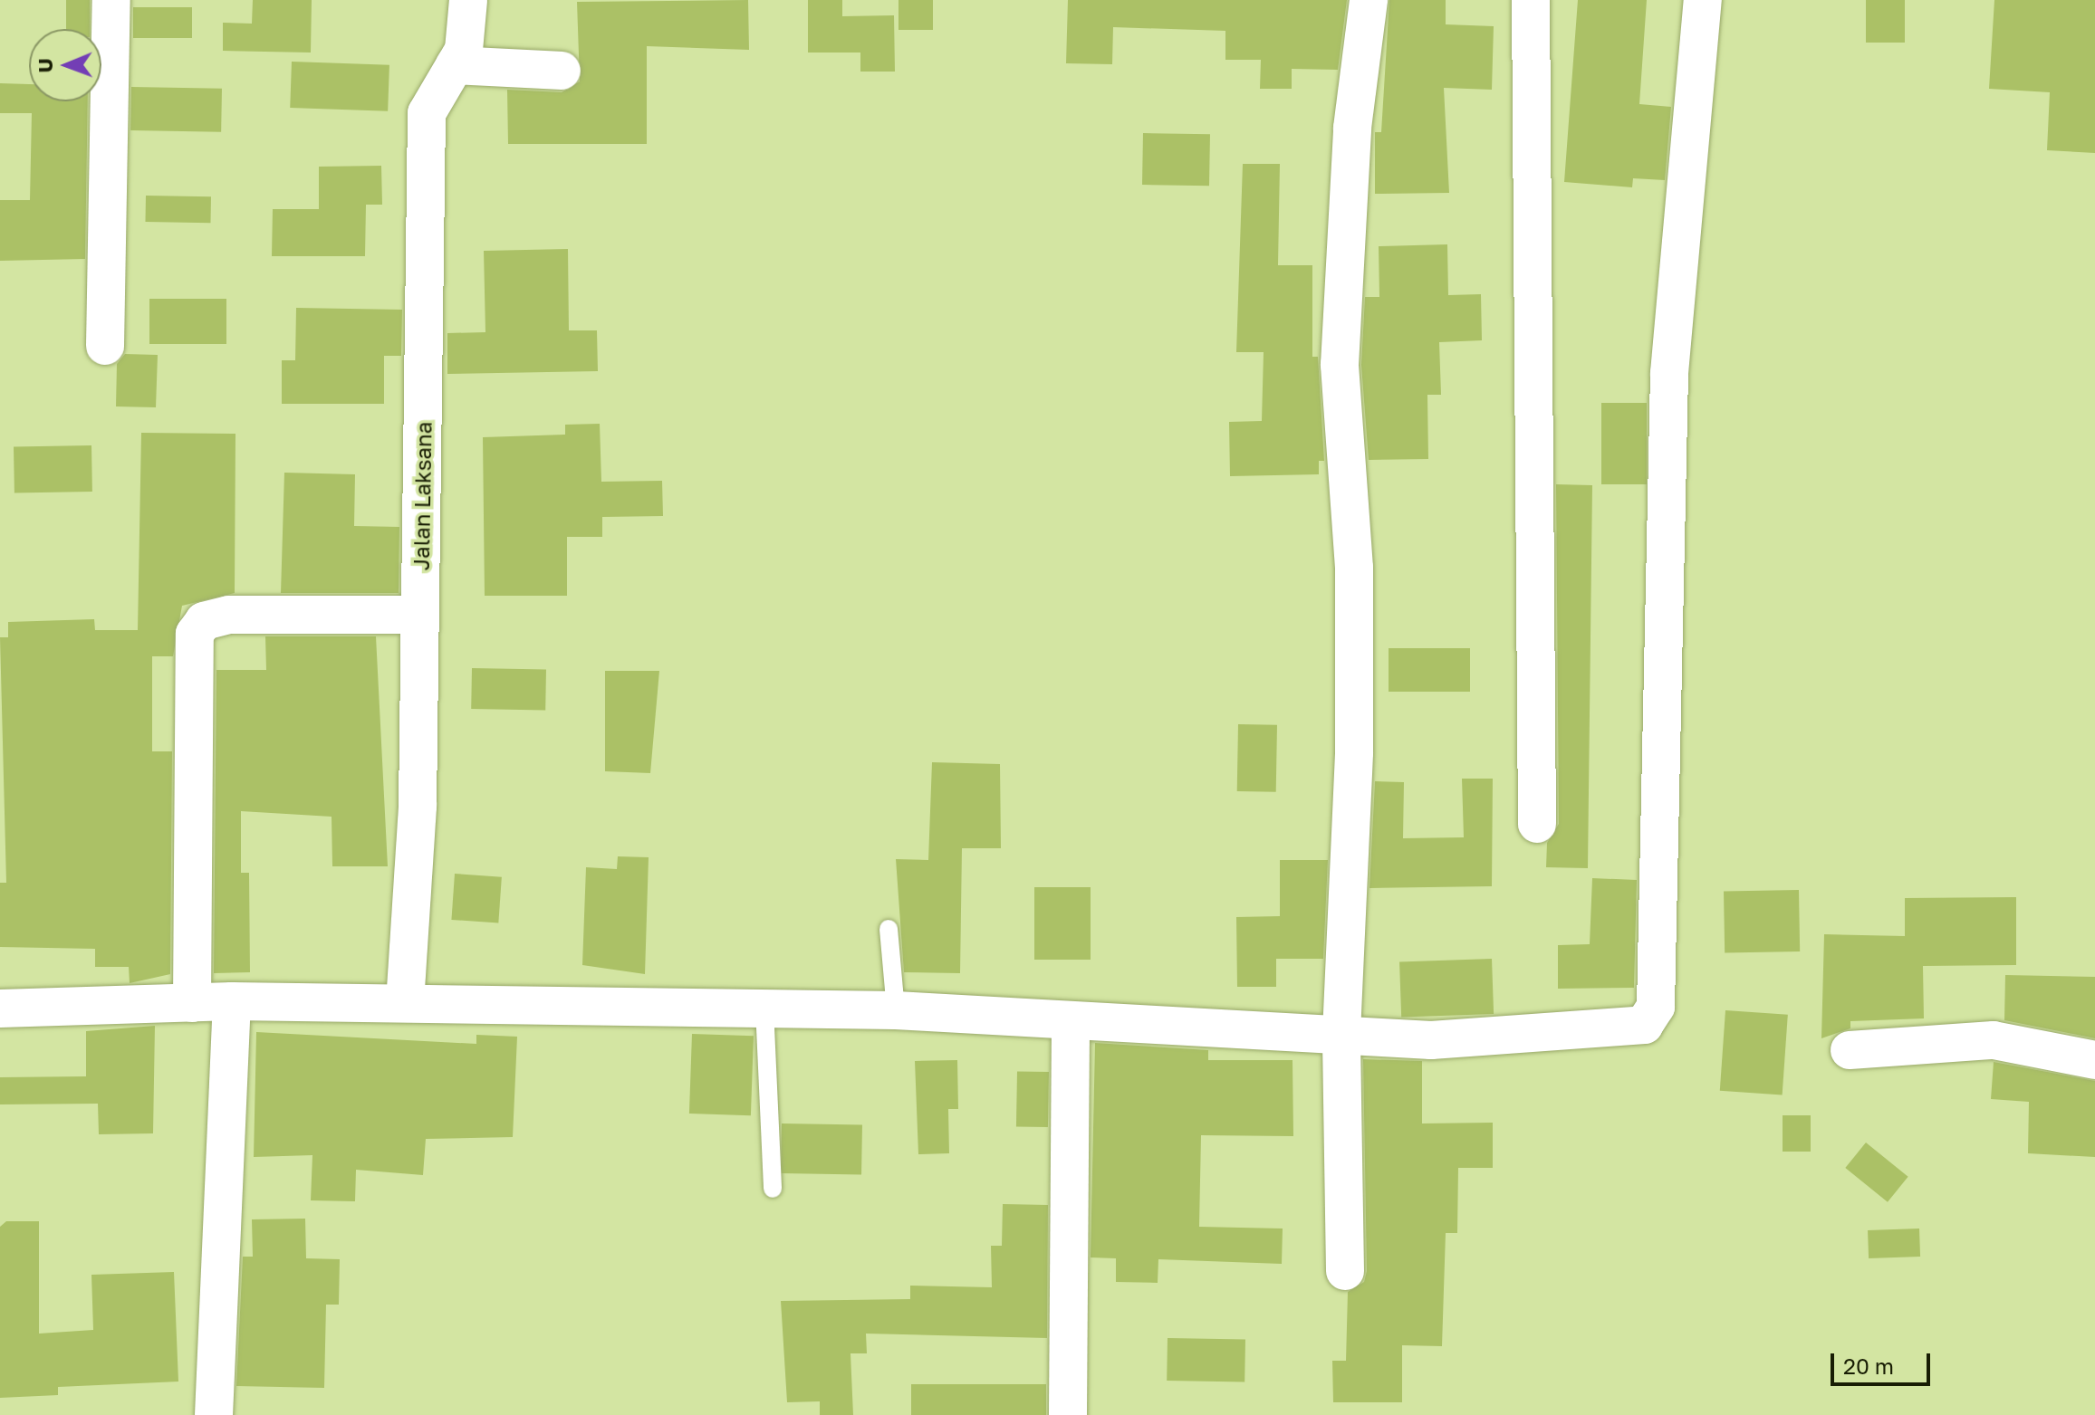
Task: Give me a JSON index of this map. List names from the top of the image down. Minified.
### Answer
{"streets":{"street":["Jalan Laksana"]},"scale_bar":"20 m","north":"left"}
